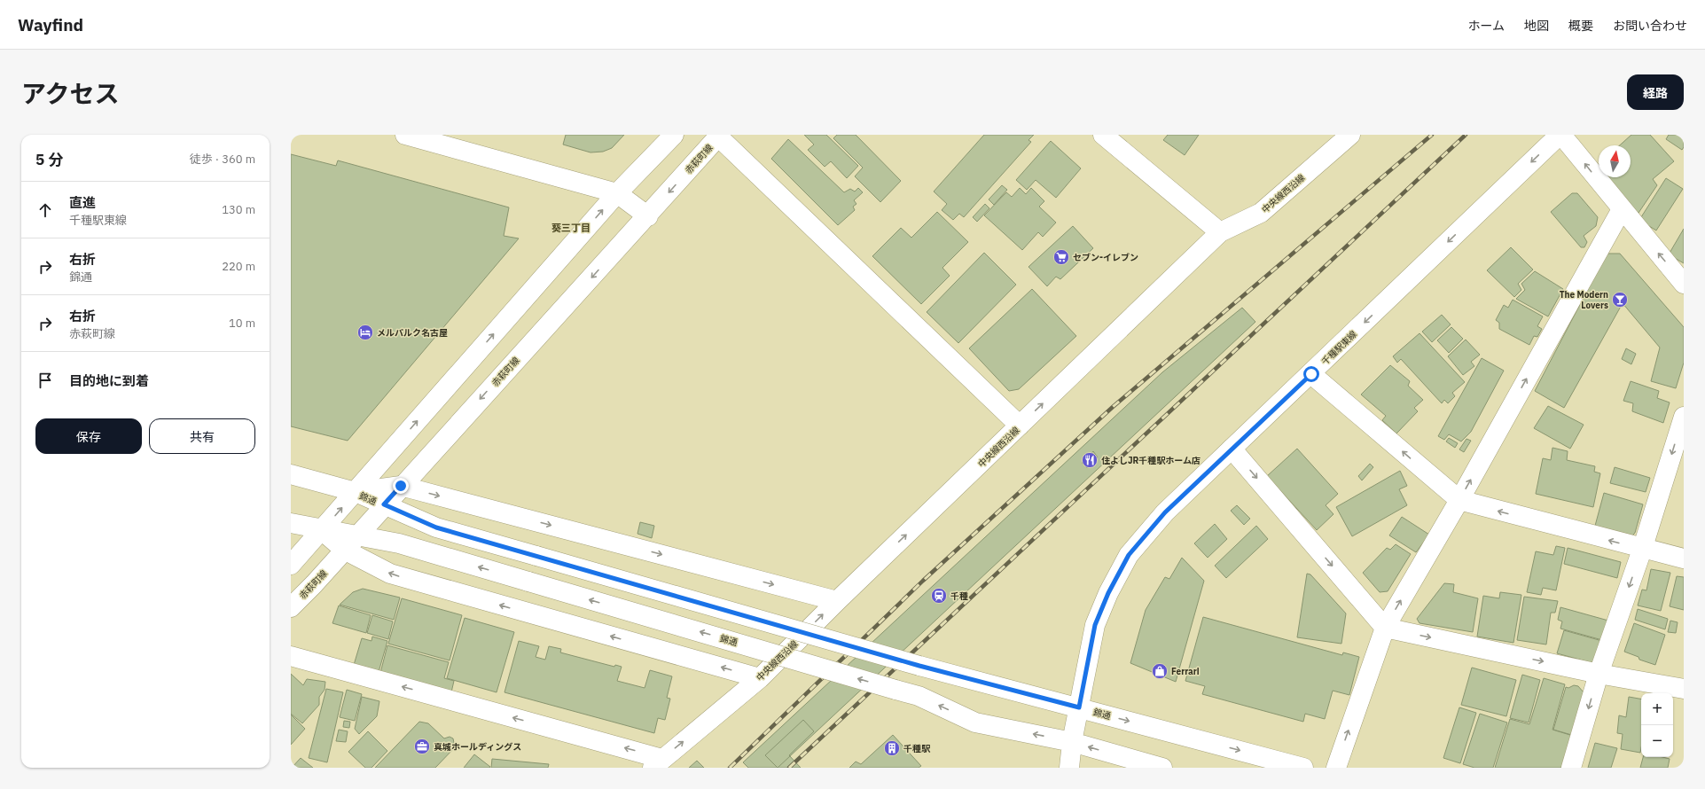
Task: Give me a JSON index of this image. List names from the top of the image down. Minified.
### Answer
{"streets":{"street":["赤萩町線","中央線西沿線","千種駅東線","錦通"]},"crossings":[["赤萩町線","錦通"],["千種駅東線","錦通"]],"one_way":["中央線西沿線"],"districts":["葵三丁目"],"places":{"supermarket":["セブン-イレブン"],"bar":["The Modern Lovers"],"hotel":["メルパルク名古屋"],"restaurant":["住よしJR千種駅ホーム店"],"station":["千種"],"shop":["Ferrari"],"office":["真城ホールディングス"],"building":["千種駅"]},"north":"top","page":{"header":"Wayfind","nav":["ホーム","地図","概要","お問い合わせ"],"title":"アクセス","buttons":["経路",["保存","共有"]],"heading":["5 分","徒歩 · 360 m"],"list":[["直進","千種駅東線","130 m"],["右折","錦通","220 m"],["右折","赤萩町線","10 m"],"目的地に到着"],"map_buttons":["+","−"]}}
